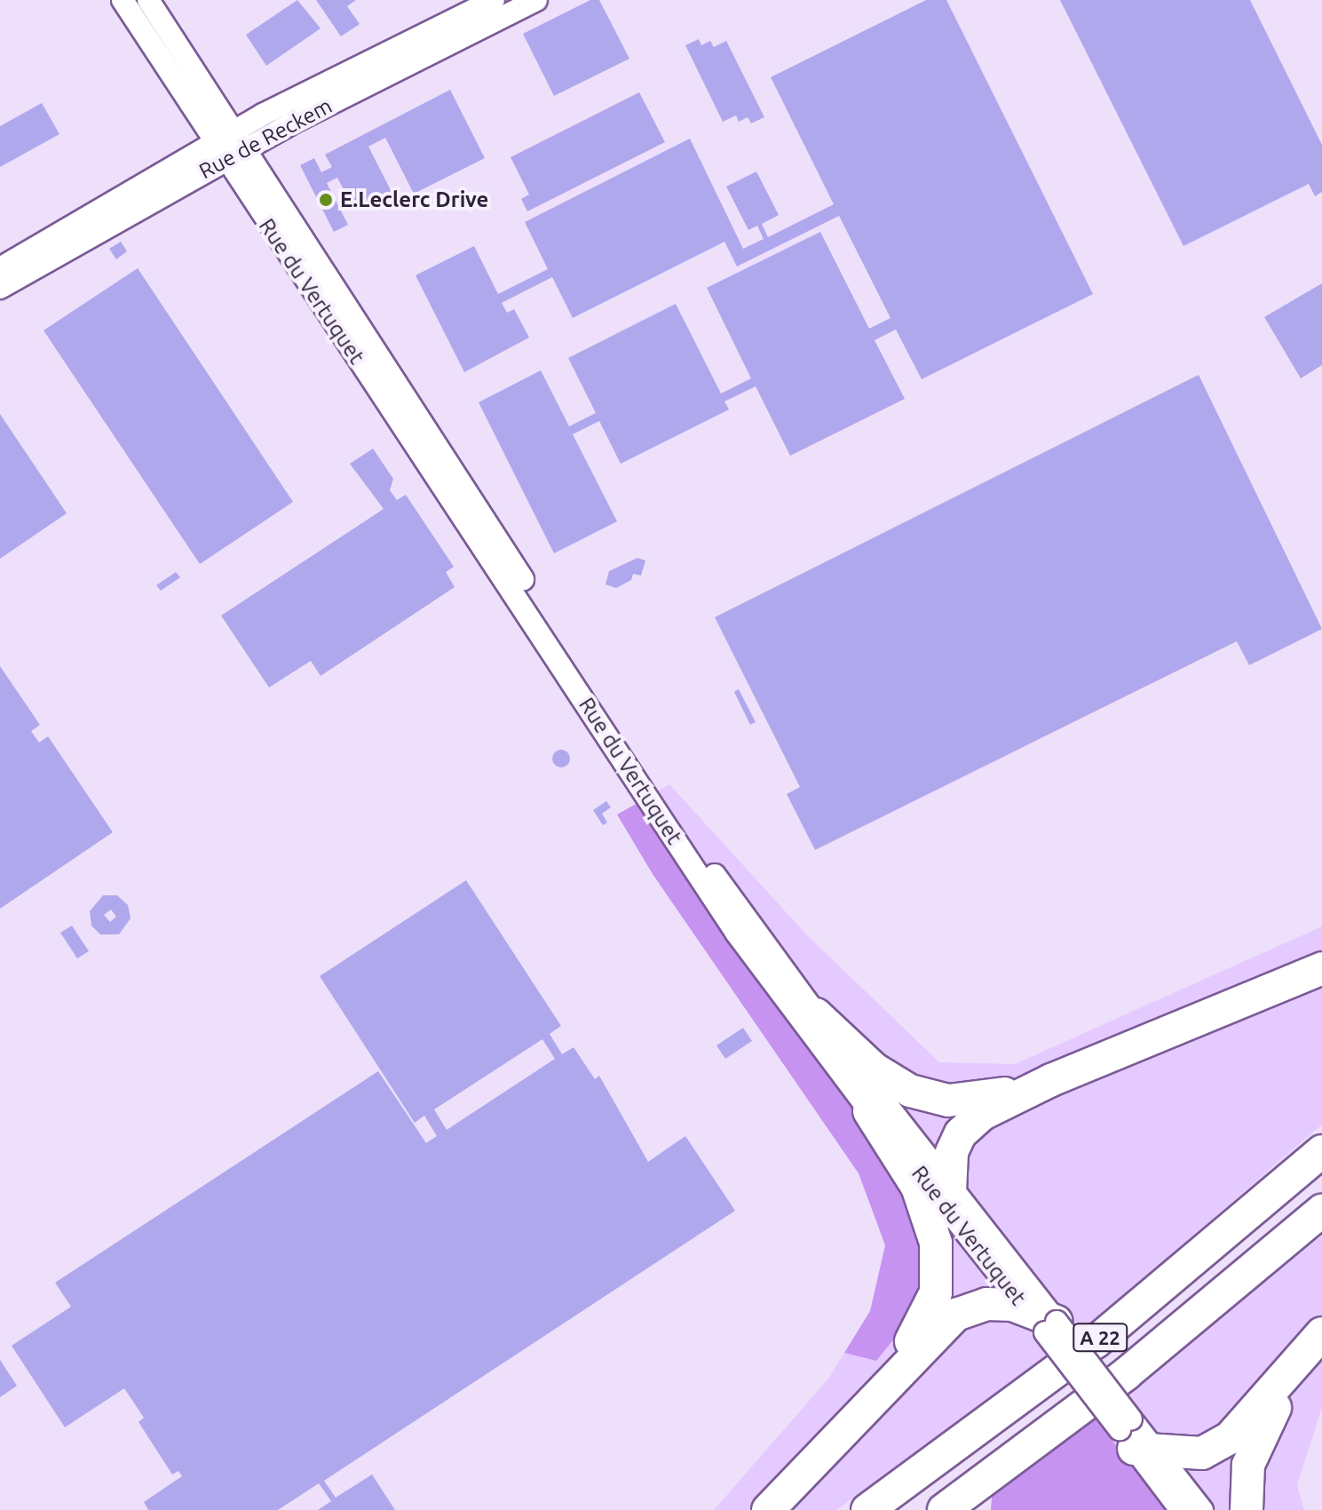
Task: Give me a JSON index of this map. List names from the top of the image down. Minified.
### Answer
{"streets":{"highway":["A 22"],"street":["Rue de Reckem","Rue du Vertuquet"]},"crossings":[["Rue de Reckem","Rue du Vertuquet"]],"places":["E.Leclerc Drive"]}
